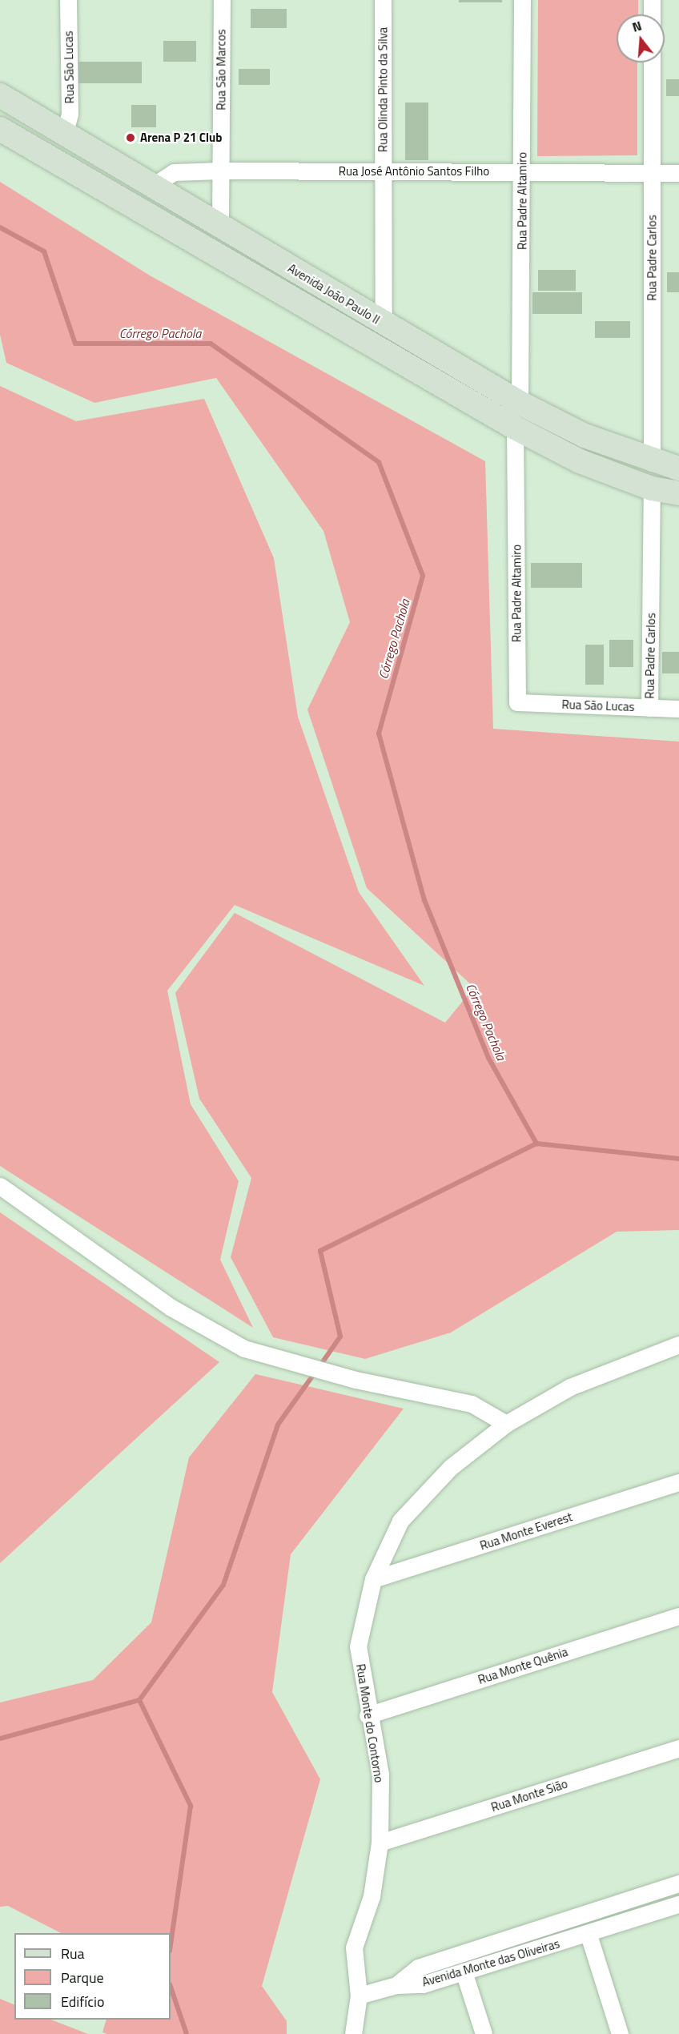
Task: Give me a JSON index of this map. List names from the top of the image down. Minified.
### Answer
{"streets":{"street":["Rua São Lucas","Rua São Marcos","Rua Olinda Pinto da Silva","Rua José Antônio Santos Filho","Rua Padre Altamiro","Rua Padre Carlos","Avenida João Paulo II","Rua Monte Everest","Rua Monte Quênia","Rua Monte do Contorno","Rua Monte Sião","Avenida Monte das Oliveiras"]},"crossings":[["Rua São Lucas","Rua Padre Altamiro"],["Rua São Lucas","Rua Padre Carlos"],["Rua São Lucas","Avenida João Paulo II"],["Rua São Marcos","Rua José Antônio Santos Filho"],["Rua São Marcos","Avenida João Paulo II"],["Rua Olinda Pinto da Silva","Rua José Antônio Santos Filho"],["Rua Olinda Pinto da Silva","Avenida João Paulo II"],["Rua José Antônio Santos Filho","Rua Padre Altamiro"],["Rua José Antônio Santos Filho","Rua Padre Carlos"],["Rua José Antônio Santos Filho","Avenida João Paulo II"],["Rua Padre Altamiro","Avenida João Paulo II"],["Rua Padre Carlos","Avenida João Paulo II"],["Rua Monte Everest","Rua Monte do Contorno"],["Rua Monte Quênia","Rua Monte do Contorno"],["Rua Monte do Contorno","Rua Monte Sião"]],"water":["Córrego Pachola"],"places":["Arena P 21 Club"],"legend":["Rua","Parque","Edifício"],"north":"top"}
